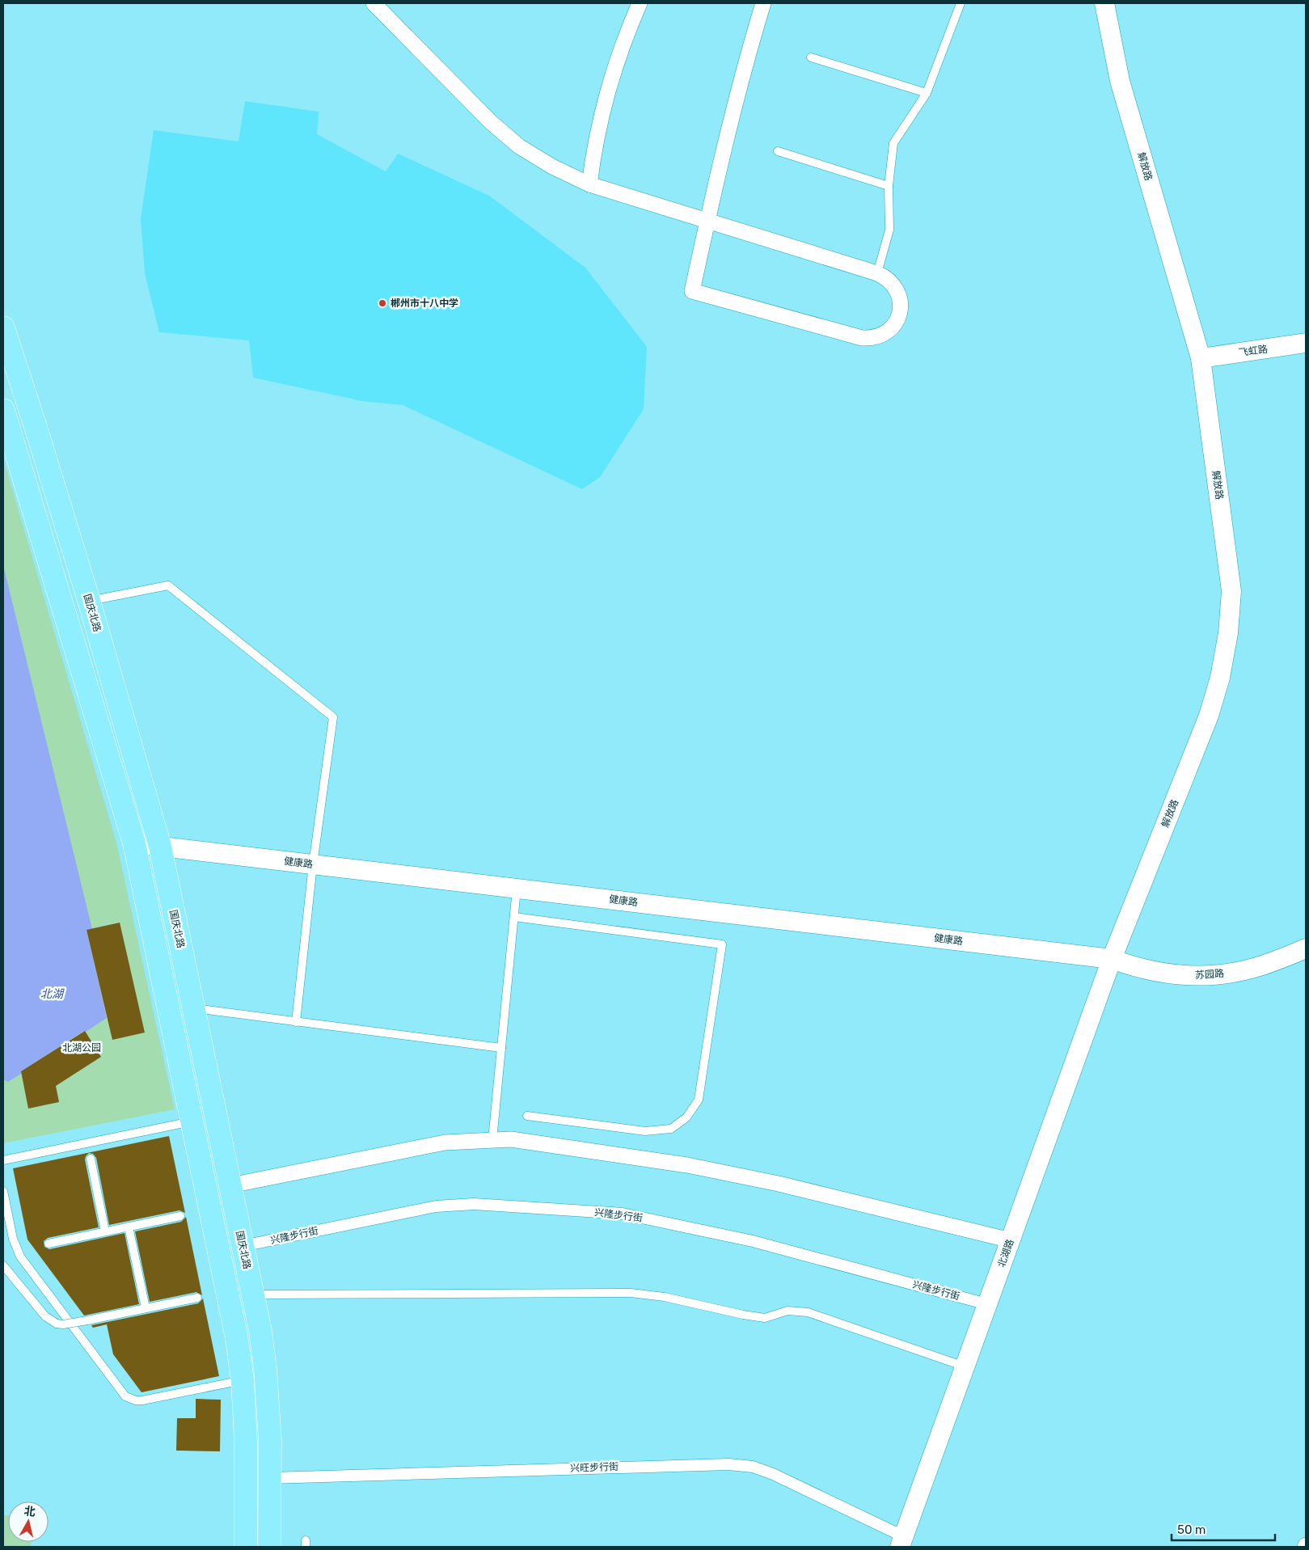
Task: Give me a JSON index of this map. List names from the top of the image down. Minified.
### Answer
{"streets":{"main road":["国庆北路"],"street":["解放路","飞虹路","健康路","苏园路","兴隆步行街","北湖路","兴旺步行街"]},"crossings":[["解放路","飞虹路"],["解放路","健康路"],["解放路","苏园路"],["解放路","北湖路"],["国庆北路","健康路"],["国庆北路","兴隆步行街"],["国庆北路","兴旺步行街"],["健康路","苏园路"],["健康路","北湖路"],["苏园路","北湖路"],["兴隆步行街","北湖路"],["北湖路","兴旺步行街"]],"water":["北湖"],"parks":["北湖公园"],"places":["郴州市十八中学"],"scale_bar":"50 m","north":"top"}
